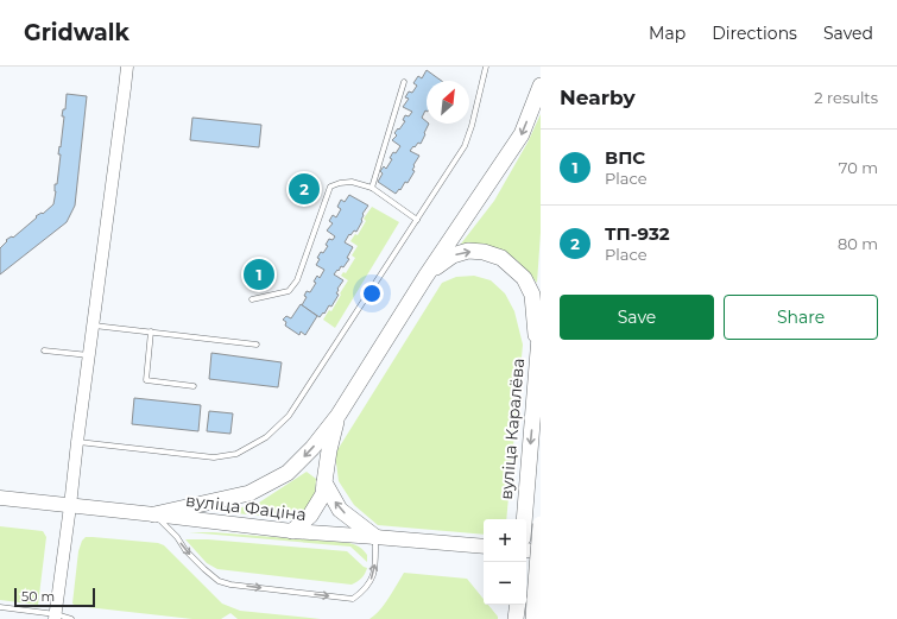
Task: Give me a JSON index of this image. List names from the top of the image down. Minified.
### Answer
{"streets":{"main road":["вуліца Каралёва","вуліца Фаціна"]},"one_way":["вуліца Каралёва"],"scale_bar":"50 m","north":"top right","page":{"header":"Gridwalk","nav":["Map","Directions","Saved"],"heading":["Nearby","2 results"],"list":[{"mark":"1","name":"ВПС","note":"Place","value":"70 m"},{"mark":"2","name":"ТП-932","note":"Place","value":"80 m"}],"pins":["2","1"],"buttons":["Save","Share"],"map_buttons":["+","−"],"scale":"50 m"}}
